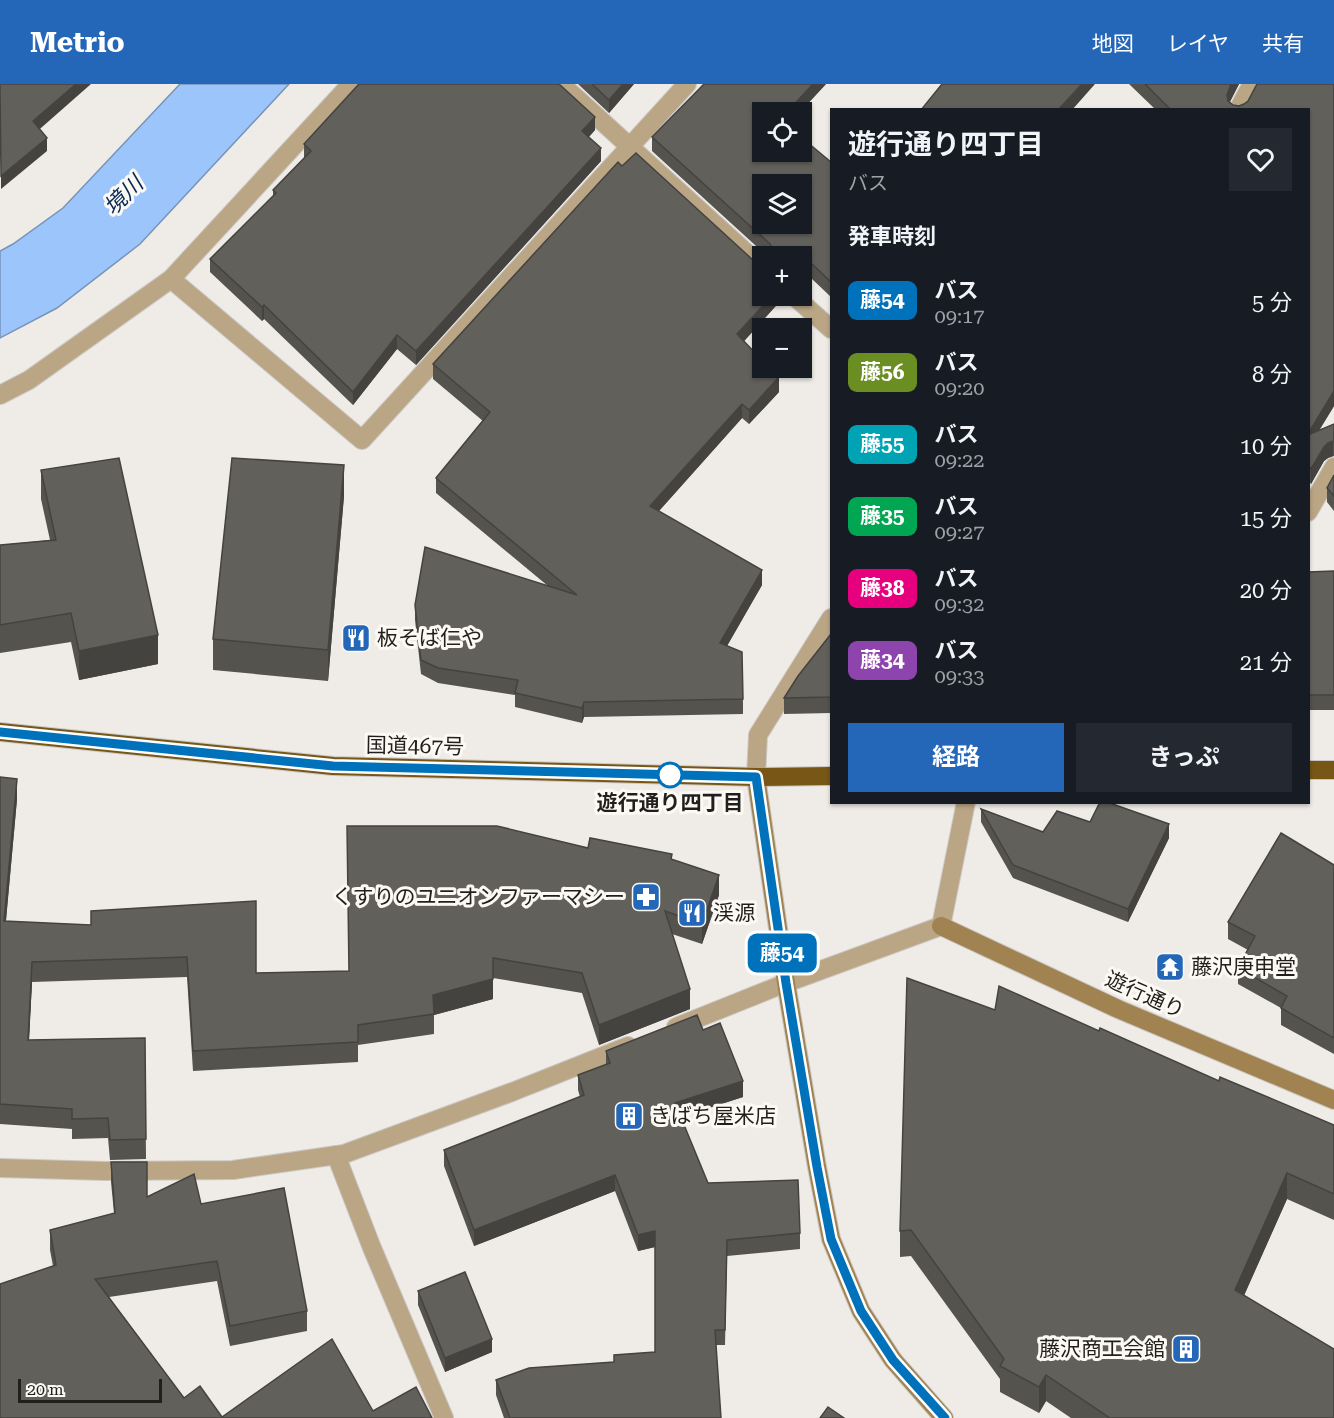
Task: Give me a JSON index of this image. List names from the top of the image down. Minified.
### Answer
{"streets":{"highway":["国道467号"],"street":["遊行通り"]},"water":["境川"],"places":{"restaurant":["板そば仁や","渓源"],"other":["遊行通り四丁目"],"pharmacy":["くすりのユニオンファーマシー"],"temple":["藤沢庚申堂"],"building":["きばち屋米店","藤沢商工会館"]},"lines":["bus line 藤54"],"scale_bar":"20 m","page":{"header":"Metrio","nav":["地図","レイヤ","共有"],"on_map":"藤54","map_buttons":["+","−"],"heading":[["遊行通り四丁目","バス"],"発車時刻"],"list":[{"mark":"藤54","name":"バス","note":"09:17","value":"5 分"},{"mark":"藤56","name":"バス","note":"09:20","value":"8 分"},{"mark":"藤55","name":"バス","note":"09:22","value":"10 分"},{"mark":"藤35","name":"バス","note":"09:27","value":"15 分"},{"mark":"藤38","name":"バス","note":"09:32","value":"20 分"},{"mark":"藤34","name":"バス","note":"09:33","value":"21 分"}],"buttons":["経路","きっぷ"],"scale":"20 m"}}
